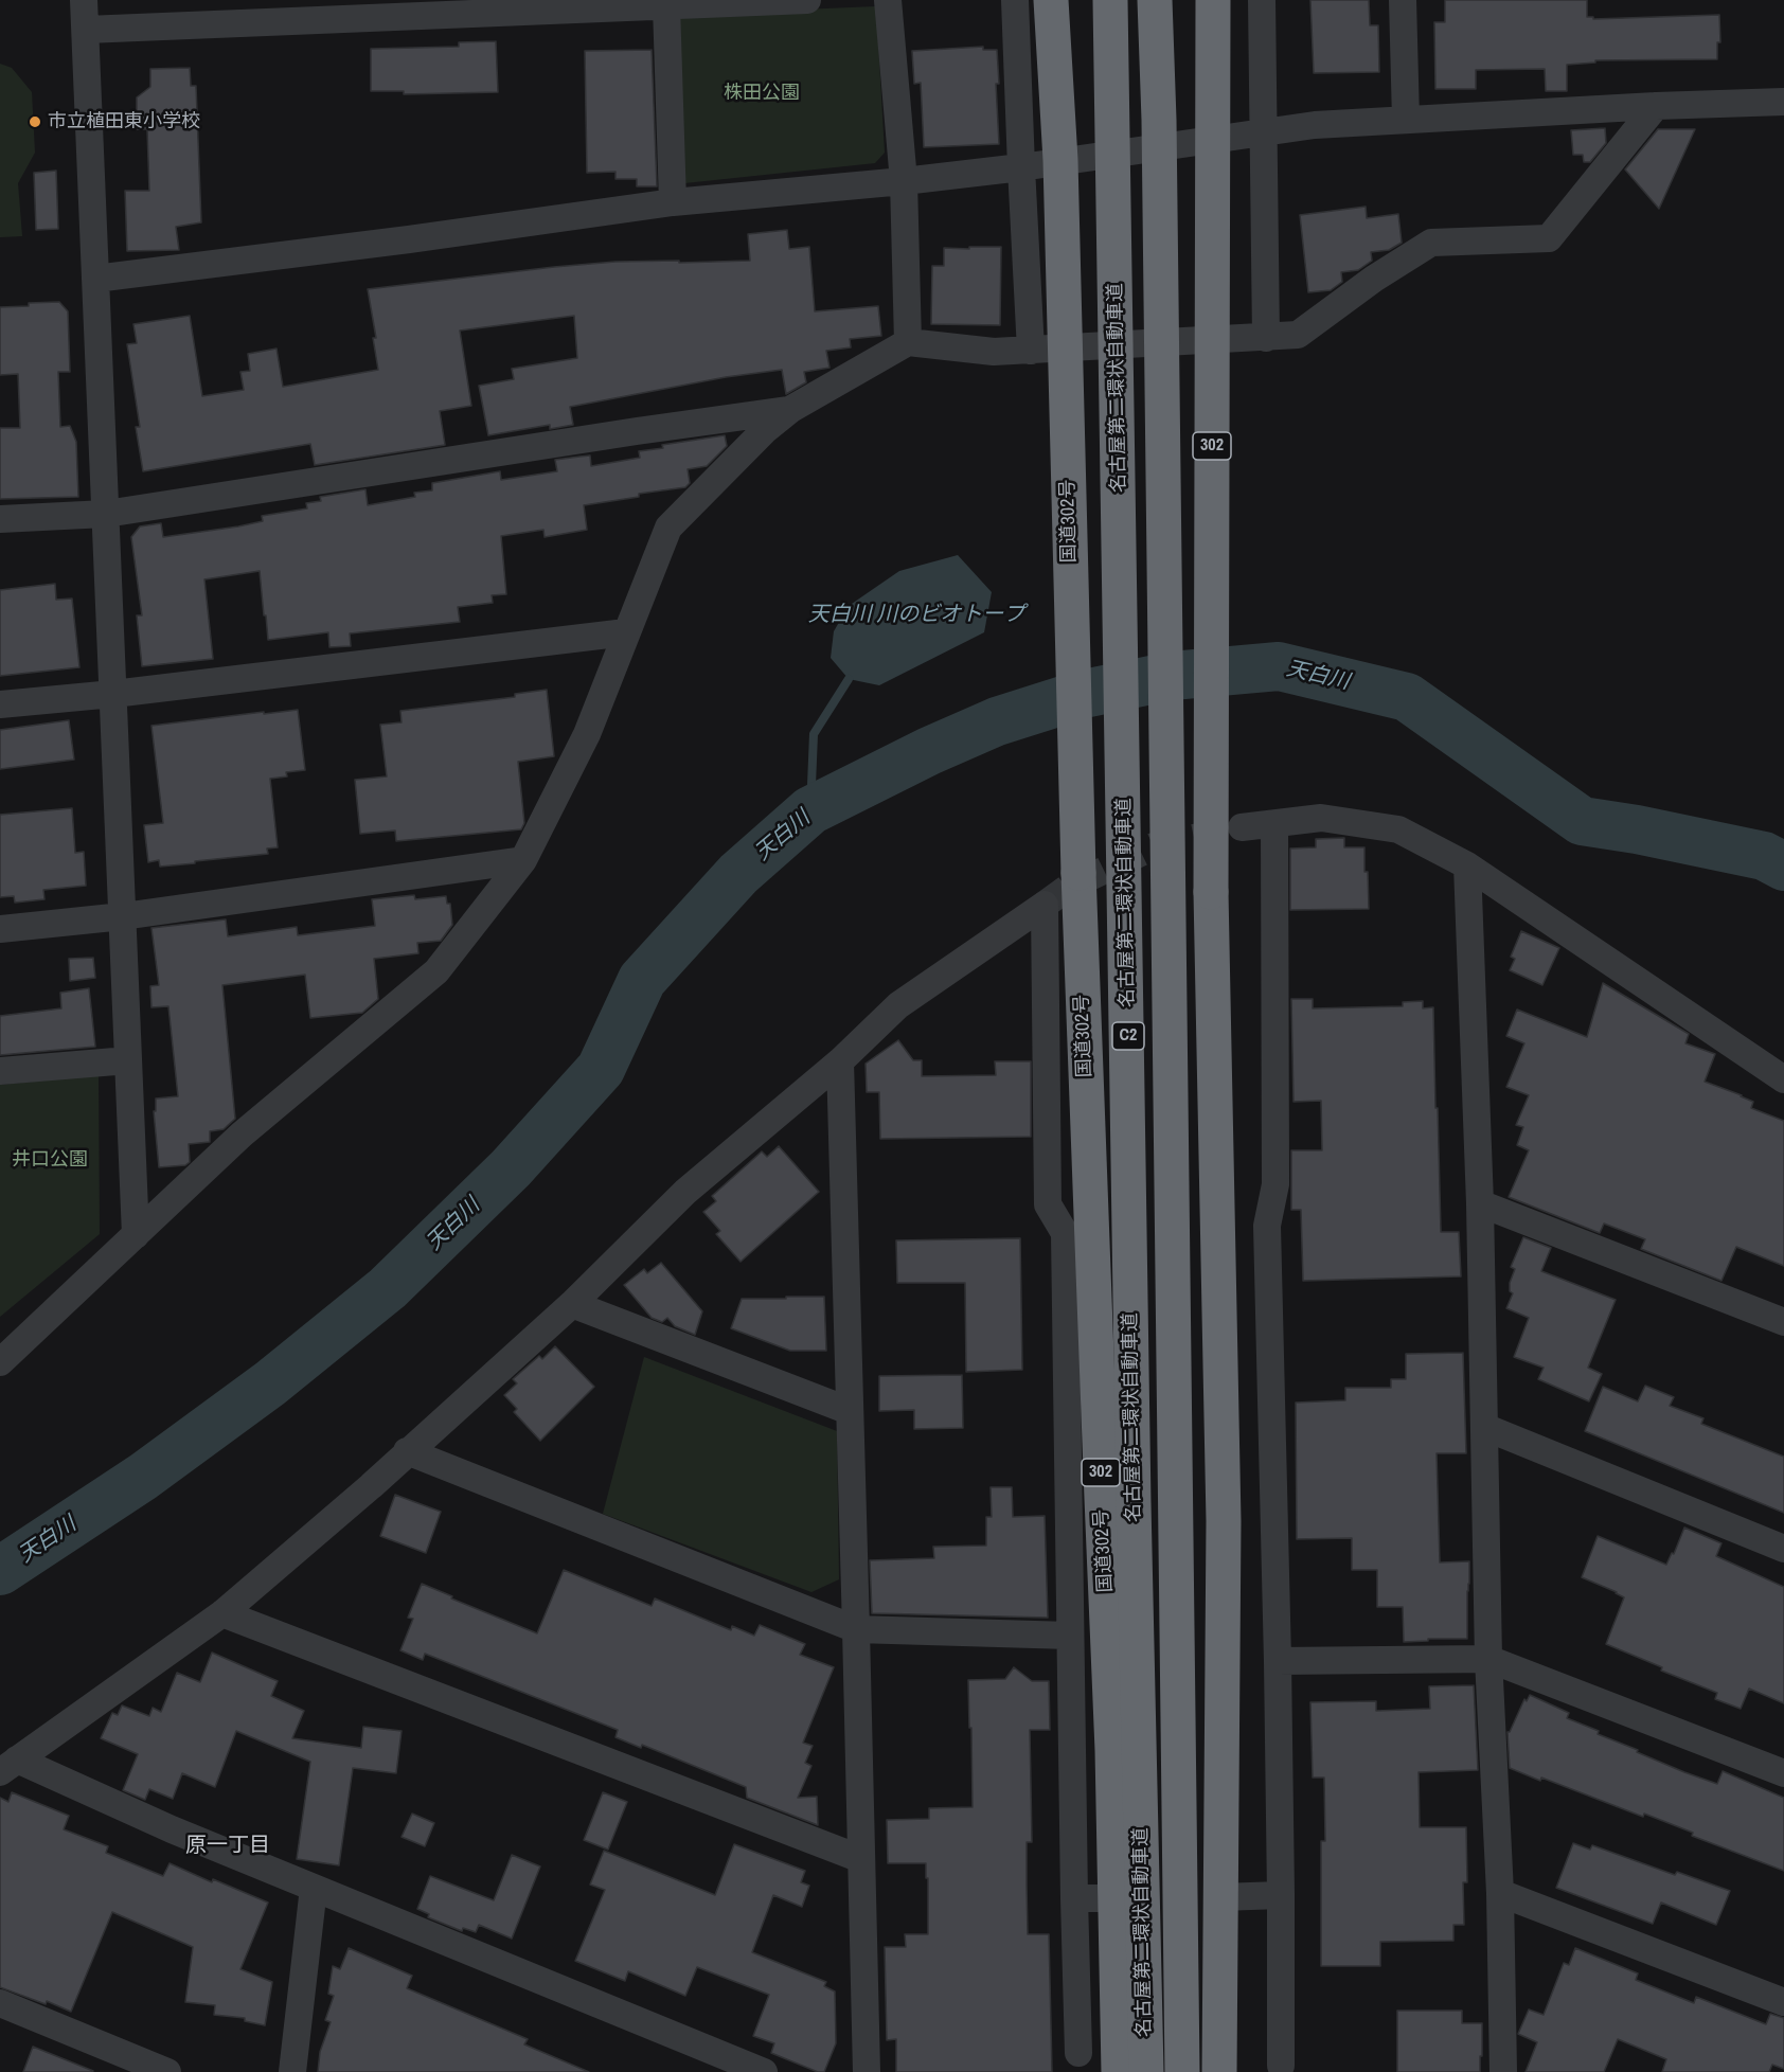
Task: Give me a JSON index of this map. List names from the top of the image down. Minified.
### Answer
{"streets":{"highway":["名古屋第二環状自動車道","302","国道302号","C2"]},"districts":["原一丁目"],"water":["天白川 川のビオトープ","天白川"],"parks":["株田公園","井口公園"],"places":["市立植田東小学校"]}
